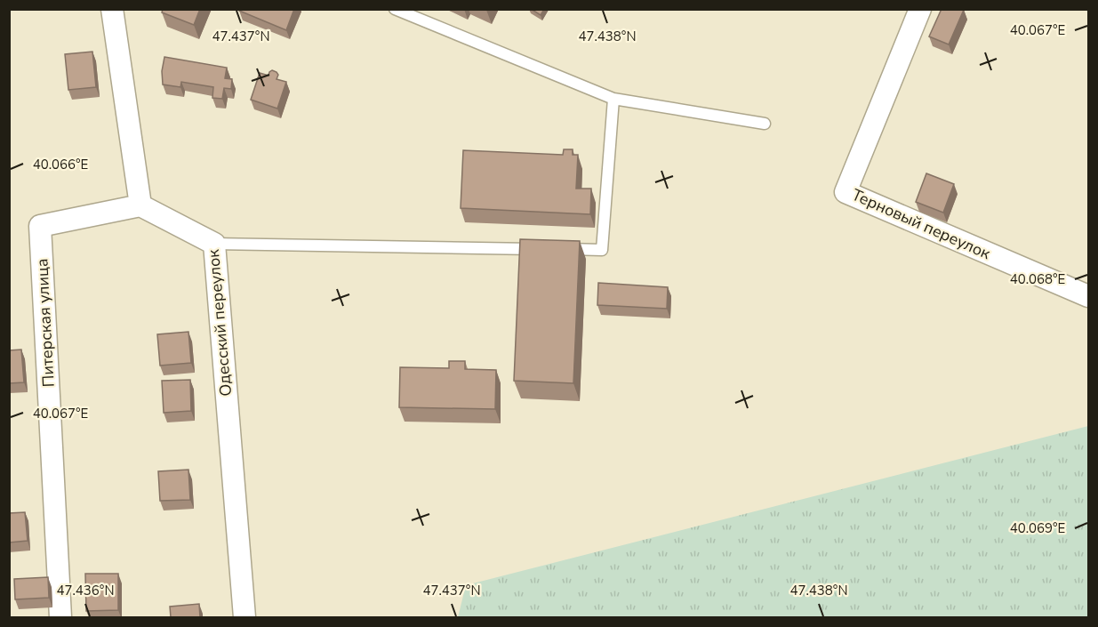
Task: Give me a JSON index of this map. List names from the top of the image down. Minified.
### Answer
{"streets":{"street":["Терновый переулок","Питерская улица","Одесский переулок"]},"crossings":[["Питерская улица","Одесский переулок"]],"coordinates":["40.067°E","47.437°N","47.438°N","40.066°E","40.068°E","40.069°E","47.436°N"]}
